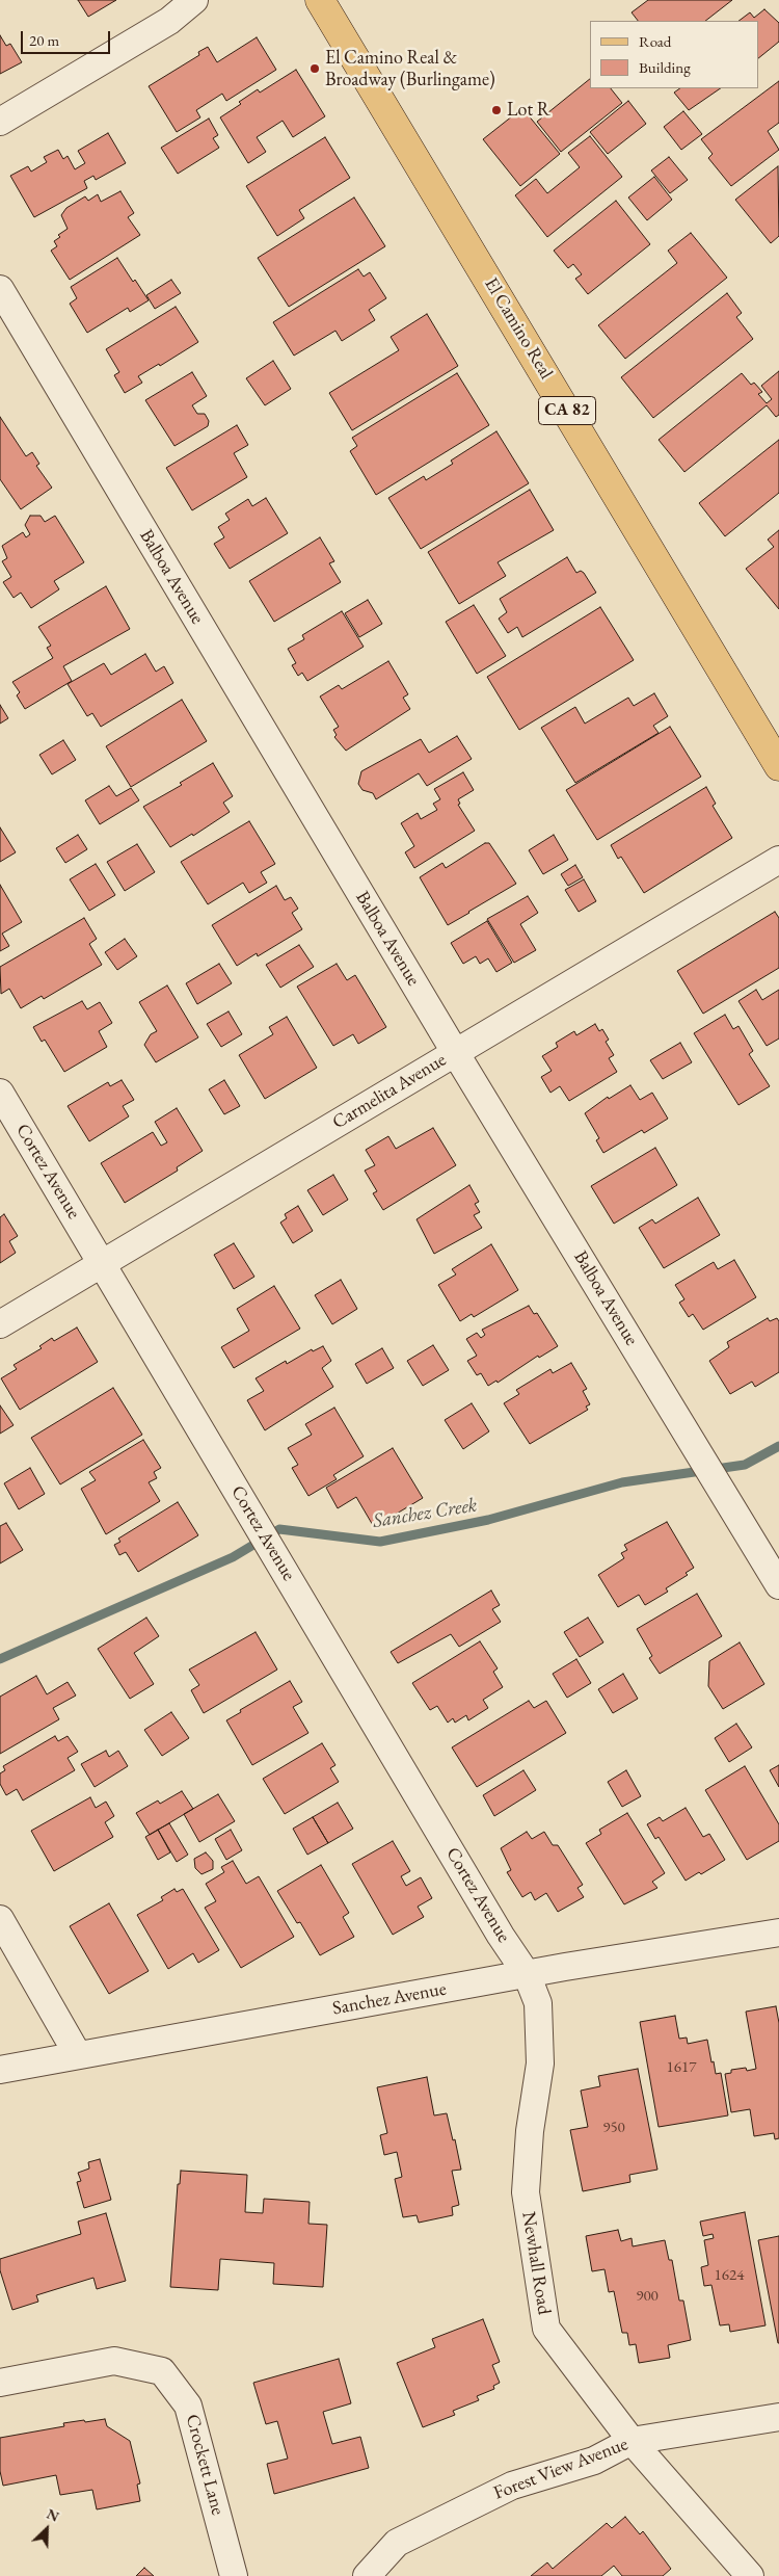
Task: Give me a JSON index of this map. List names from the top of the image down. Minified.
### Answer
{"streets":{"main road":["El Camino Real","CA 82"],"street":["Balboa Avenue","Carmelita Avenue","Cortez Avenue","Sanchez Avenue","Newhall Road","Crockett Lane","Forest View Avenue"]},"crossings":[["Balboa Avenue","Carmelita Avenue"],["Carmelita Avenue","Cortez Avenue"],["Cortez Avenue","Sanchez Avenue"],["Cortez Avenue","Newhall Road"],["Sanchez Avenue","Newhall Road"],["Newhall Road","Forest View Avenue"]],"water":["Sanchez Creek"],"places":["El Camino Real & Broadway (Burlingame)","Lot R"],"house_numbers":["1617","950","1624","900"],"legend":["Road","Building"],"scale_bar":"20 m","north":"top right"}
